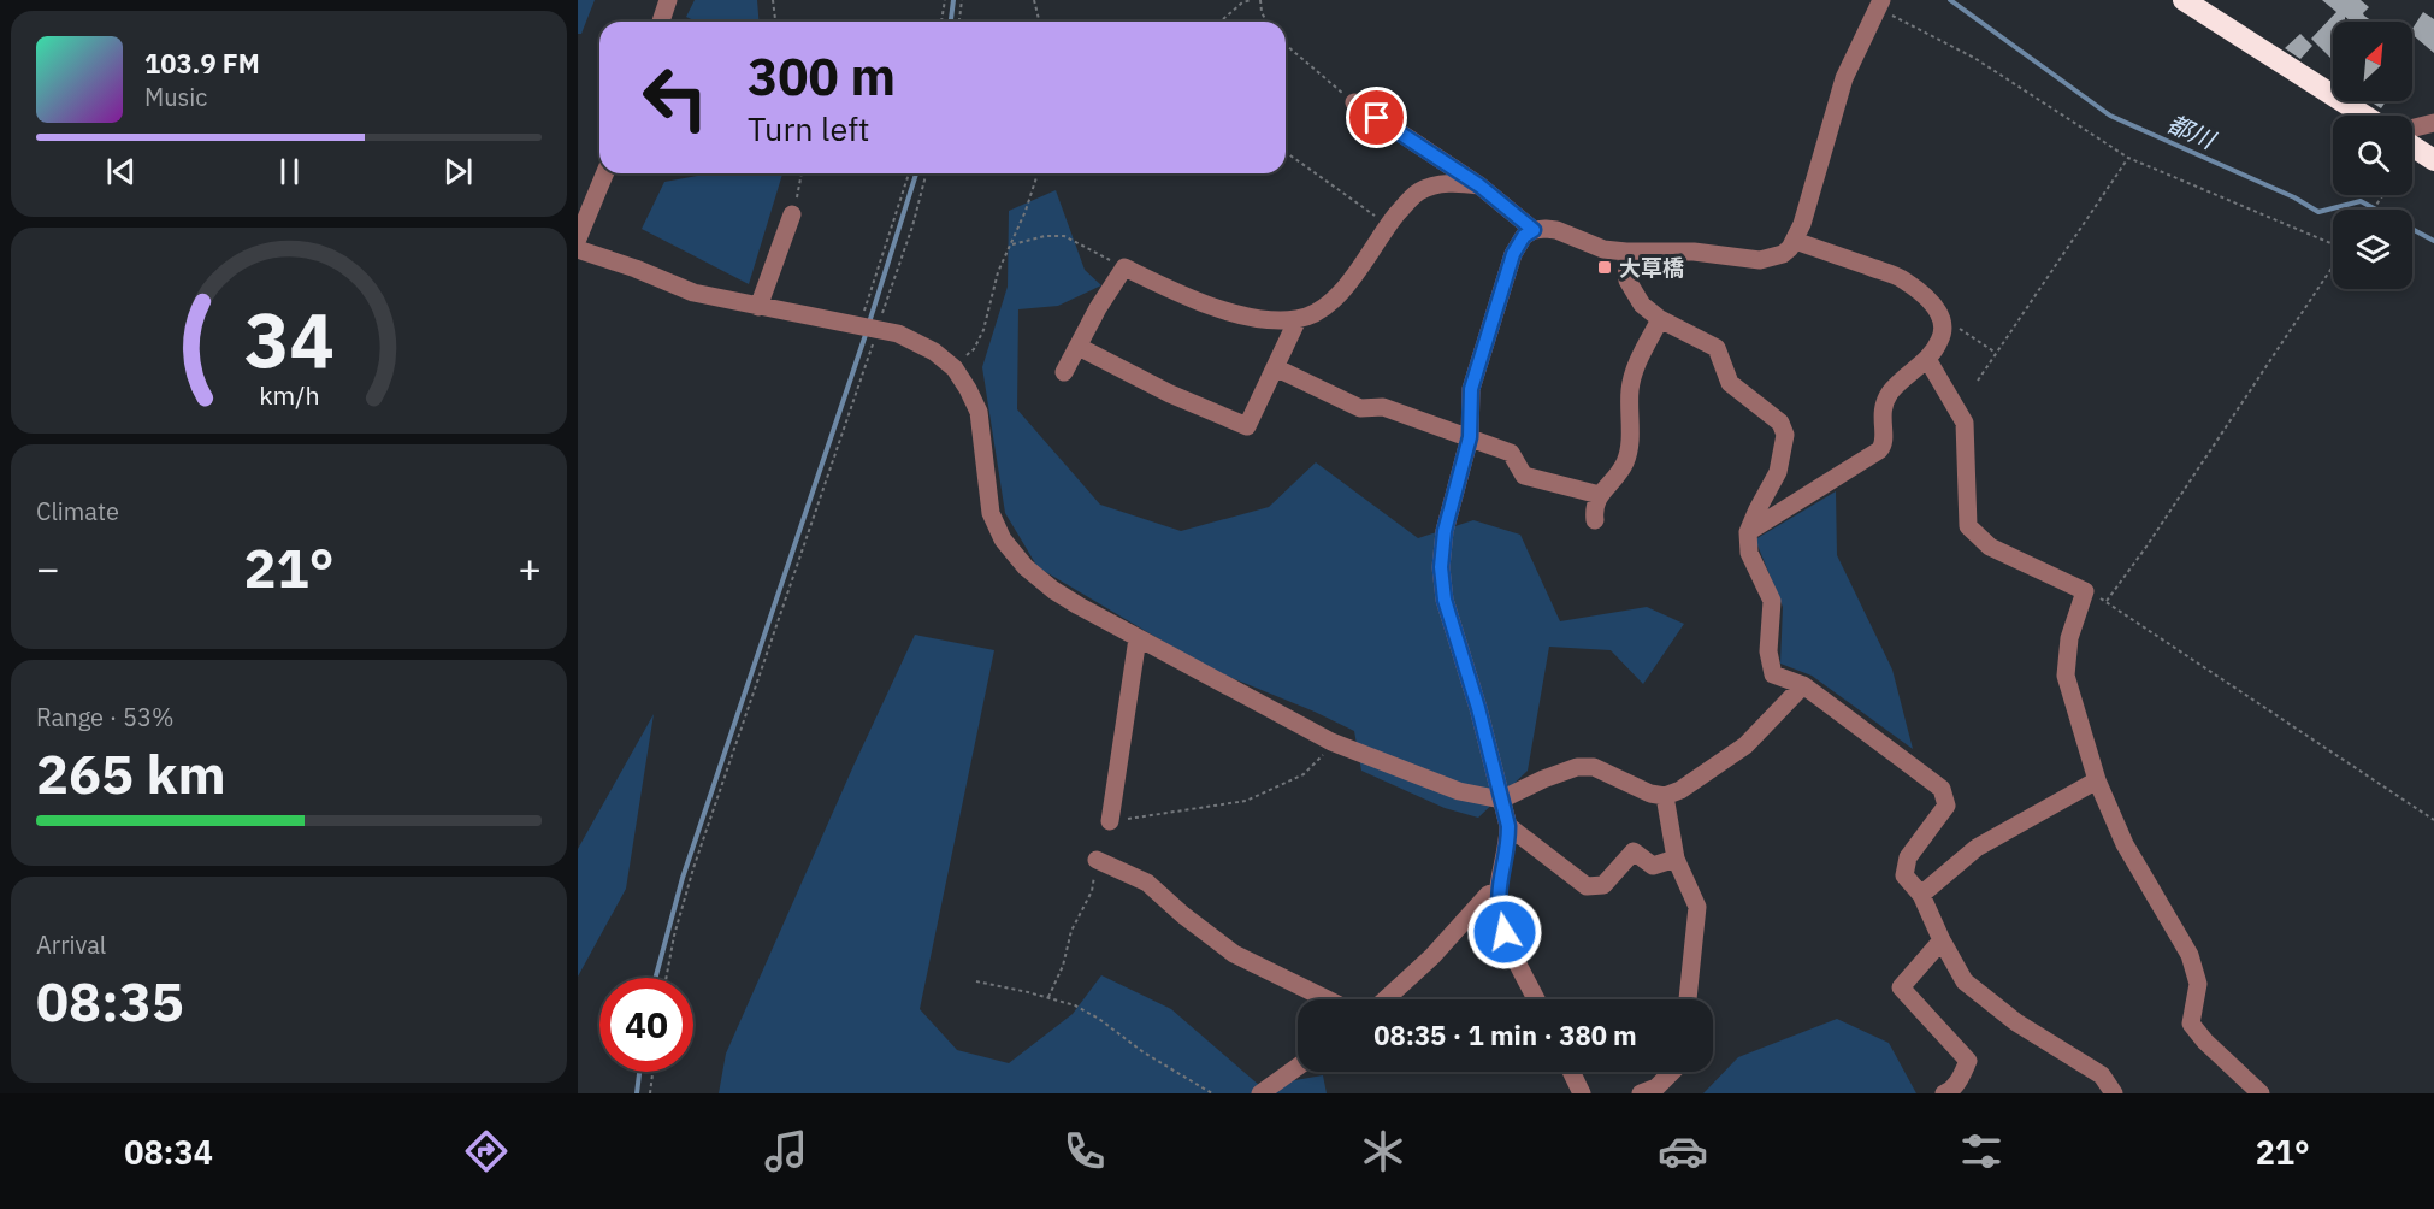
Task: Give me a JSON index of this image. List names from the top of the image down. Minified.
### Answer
{"water":["都川"],"places":{"transit":["大草橋"]},"north":"top right","page":{"turn":["300 m","Turn left"],"song":["103.9 FM","Music"],"tile":["Climate",["Range · 53%","265 km"],["Arrival","08:35"]],"heat":["−","21°","+"],"limit":"40","trip":"08:35 · 1 min · 380 m","tabs":["08:34","21°"],"gauge":["34","km/h"]}}
